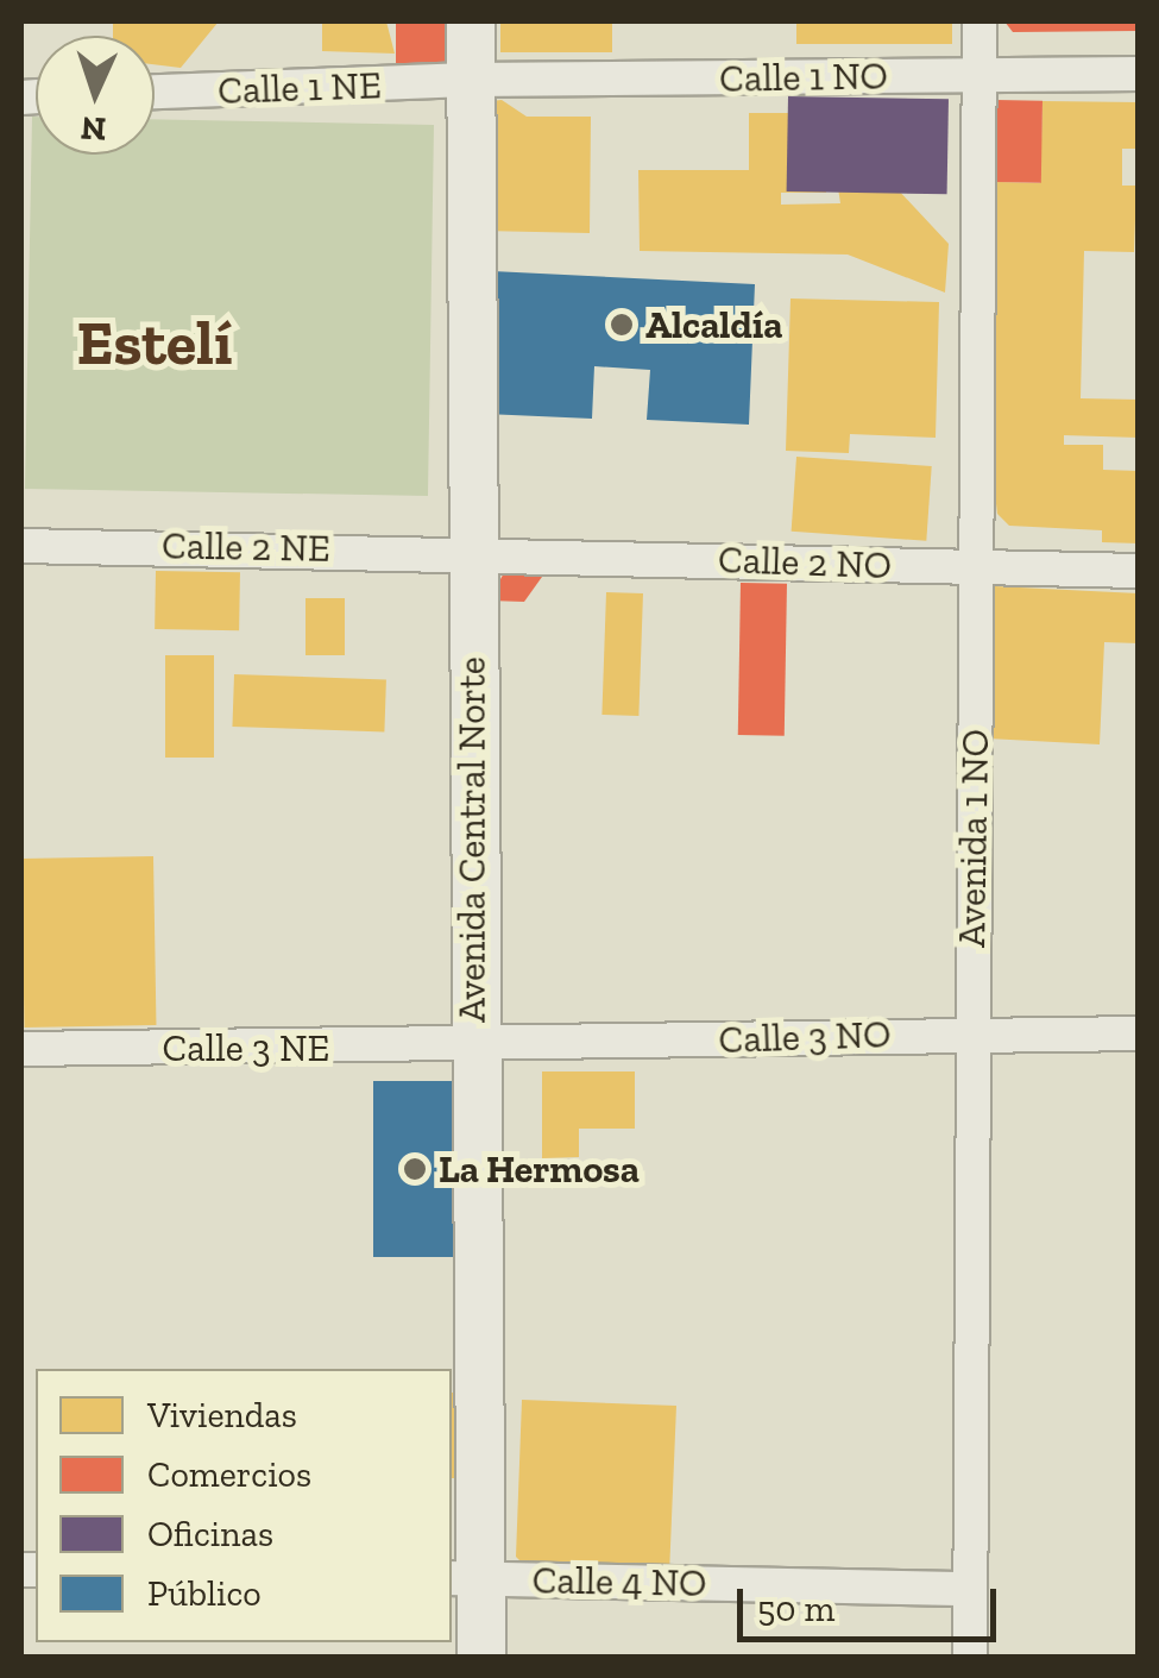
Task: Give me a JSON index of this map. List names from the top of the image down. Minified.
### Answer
{"streets":{"street":["Calle 1 NO","Calle 1 NE","Calle 2 NE","Calle 2 NO","Avenida 1 NO","Avenida Central Norte","Calle 3 NO","Calle 3 NE","Calle 4 NO"]},"crossings":[["Calle 1 NO","Calle 1 NE"],["Calle 1 NO","Avenida 1 NO"],["Calle 1 NO","Avenida Central Norte"],["Calle 1 NE","Avenida Central Norte"],["Calle 2 NE","Calle 2 NO"],["Calle 2 NE","Avenida Central Norte"],["Calle 2 NO","Avenida 1 NO"],["Calle 2 NO","Avenida Central Norte"],["Avenida 1 NO","Calle 3 NO"],["Avenida 1 NO","Calle 4 NO"],["Avenida Central Norte","Calle 3 NO"],["Avenida Central Norte","Calle 3 NE"],["Avenida Central Norte","Calle 4 NO"],["Calle 3 NO","Calle 3 NE"]],"districts":["Estelí"],"places":["Alcaldía","La Hermosa"],"legend":["Viviendas","Comercios","Oficinas","Público"],"scale_bar":"50 m","north":"bottom"}
